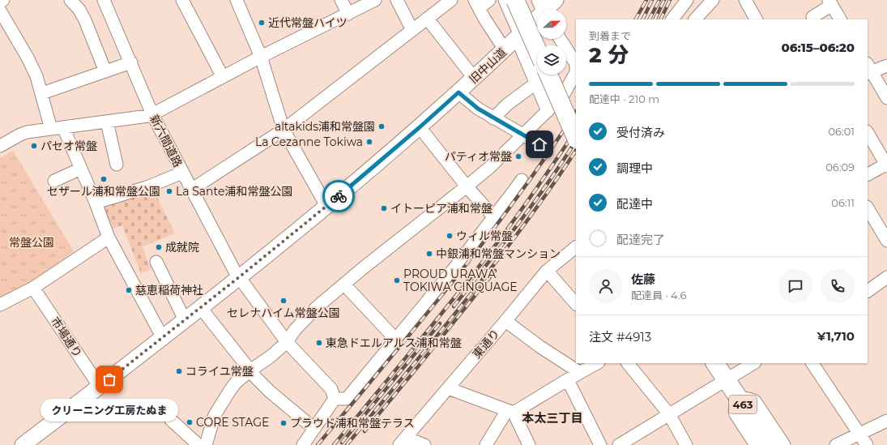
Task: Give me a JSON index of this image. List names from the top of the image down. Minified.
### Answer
{"streets":{"highway":["463"],"main road":["旧中山道"],"street":["新六間道路","市場通り","東通り"]},"crossings":[["旧中山道","新六間道路"],["旧中山道","市場通り"]],"districts":["本太三丁目"],"parks":["常盤公園"],"places":["近代常盤ハイツ","altakids浦和常盤園","La Cezanne Tokiwa","パセオ常盤","パティオ常盤","セザール浦和常盤公園","La Sante浦和常盤公園","イトーピア浦和常盤","ウィル常盤","成就院","中銀浦和常盤マンション","PROUD URAWA TOKIWA CINQUAGE","慈恵稲荷神社","セレナハイム常盤公園","東急ドエルアルス浦和常盤","コライユ常盤","クリーニング工房たぬま","CORE STAGE","プラウド浦和常盤テラス"],"north":"right","page":{"heading":["2 分","到着まで","06:15–06:20"],"panel":["佐藤","配達員 · 4.6","注文 #4913","¥1,710"],"bar":"配達中 · 210 m","list":[["受付済み","06:01"],["調理中","06:09"],["配達中","06:11"],"配達完了"],"bubble":"クリーニング工房たぬま"}}
